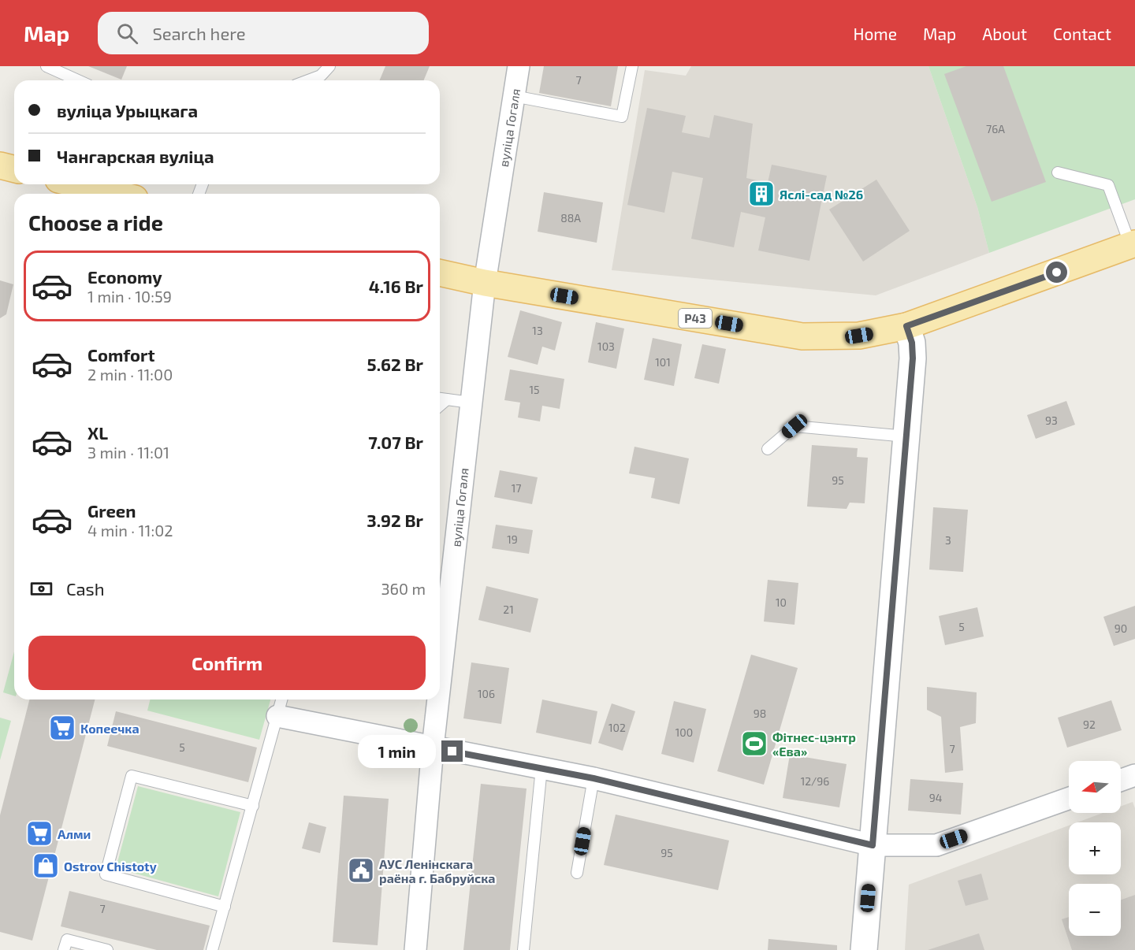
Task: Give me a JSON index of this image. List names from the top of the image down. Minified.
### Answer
{"streets":{"main road":["Р43"],"street":["вуліца Гогаля"]},"crossings":[["вуліца Гогаля","Р43"]],"places":{"building":["Яслі-сад №26"],"supermarket":["Копеечка","Алми"],"sports":["Фітнес-цэнтр «Ева»"],"shop":["Ostrov Chistoty"],"public building":["АУС Ленінскага раёна г. Бабруйска"]},"house_numbers":["7","76А","88А","13","103","101","15","93","95","17","19","3","10","21","5","90","106","98","92","102","100","5","7","12/96","94","95","7"],"north":"left","page":{"header":"Map","search":"Search here","nav":["Home","Map","About","Contact"],"banner":["вуліца Урыцкага","Чангарская вуліца"],"heading":"Choose a ride","list":[{"name":"Economy","note":"1 min · 10:59","value":"4.16 Br"},{"name":"Comfort","note":"2 min · 11:00","value":"5.62 Br"},{"name":"XL","note":"3 min · 11:01","value":"7.07 Br"},{"name":"Green","note":"4 min · 11:02","value":"3.92 Br"}],"pay":["Cash","360 m"],"buttons":"Confirm","bubble":"1 min","map_buttons":["+","−"]}}
